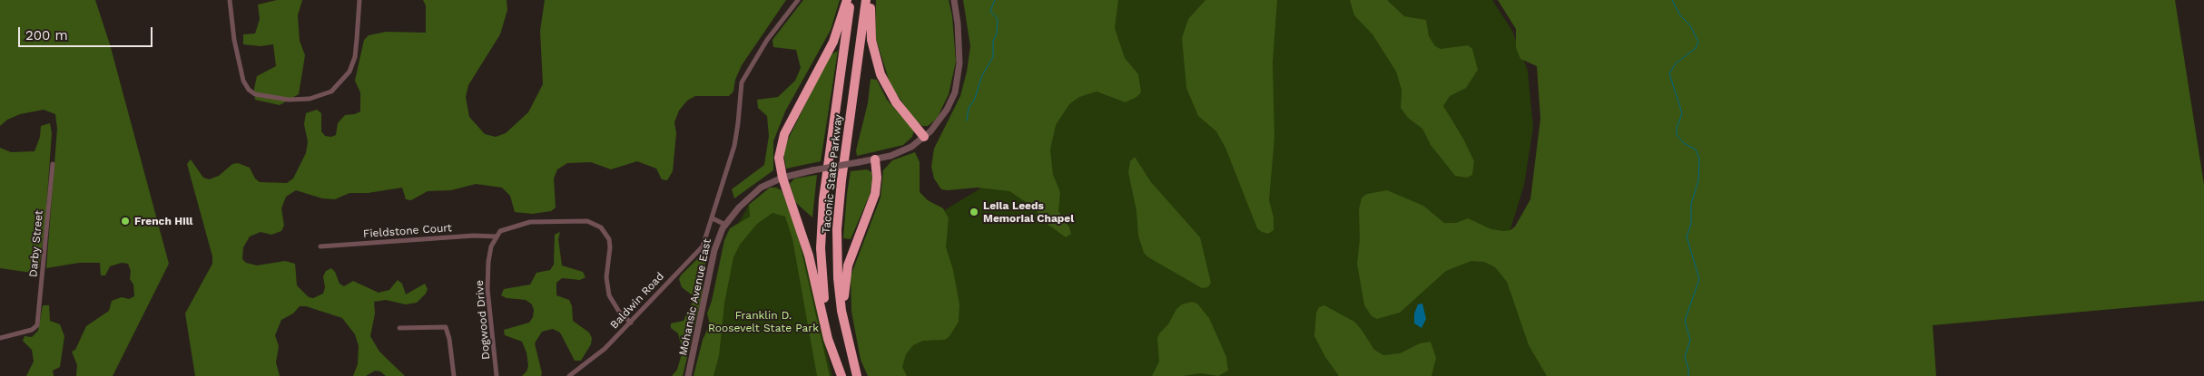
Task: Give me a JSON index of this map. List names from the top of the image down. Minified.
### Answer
{"streets":{"highway":["Taconic State Parkway"],"street":["Fieldstone Court","Darby Street","Mohansic Avenue East","Baldwin Road","Dogwood Drive"]},"crossings":[["Fieldstone Court","Dogwood Drive"]],"parks":["Franklin D. Roosevelt State Park"],"places":["Leila Leeds Memorial Chapel","French Hill"],"scale_bar":"200 m"}
